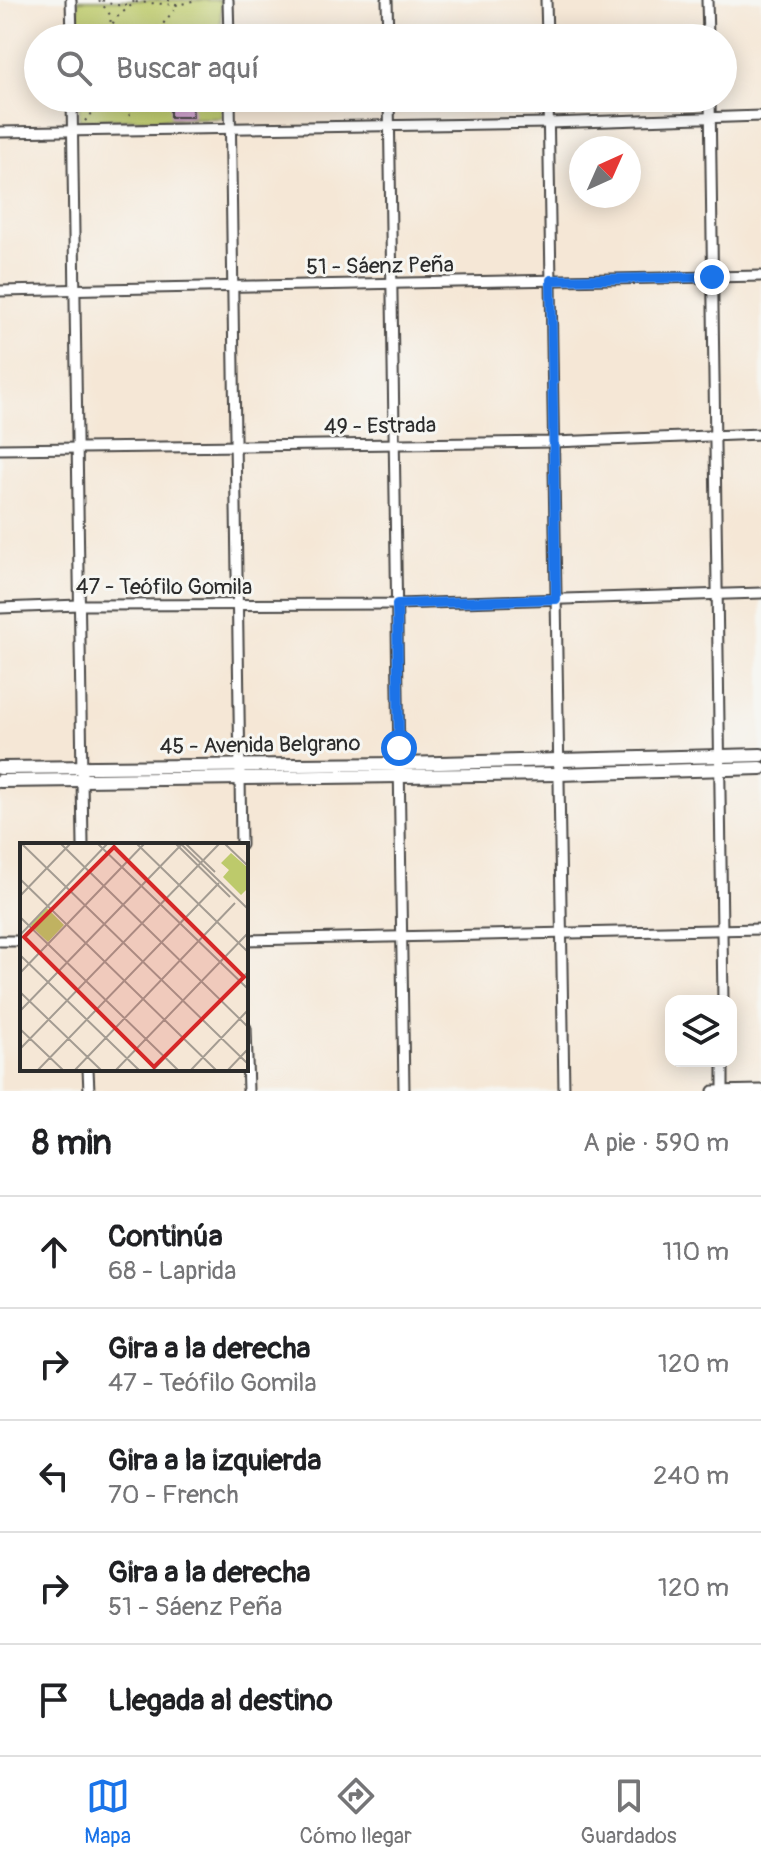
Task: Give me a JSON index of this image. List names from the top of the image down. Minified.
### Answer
{"streets":{"main road":["45 - Avenida Belgrano"],"street":["51 - Sáenz Peña","49 - Estrada","47 - Teófilo Gomila"]},"north":"top right","page":{"search":"Buscar aquí","heading":["8 min","A pie · 590 m"],"list":[["Continúa","68 - Laprida","110 m"],["Gira a la derecha","47 - Teófilo Gomila","120 m"],["Gira a la izquierda","70 - French","240 m"],["Gira a la derecha","51 - Sáenz Peña","120 m"],"Llegada al destino"],"nav":["Mapa","Cómo llegar","Guardados"]}}
